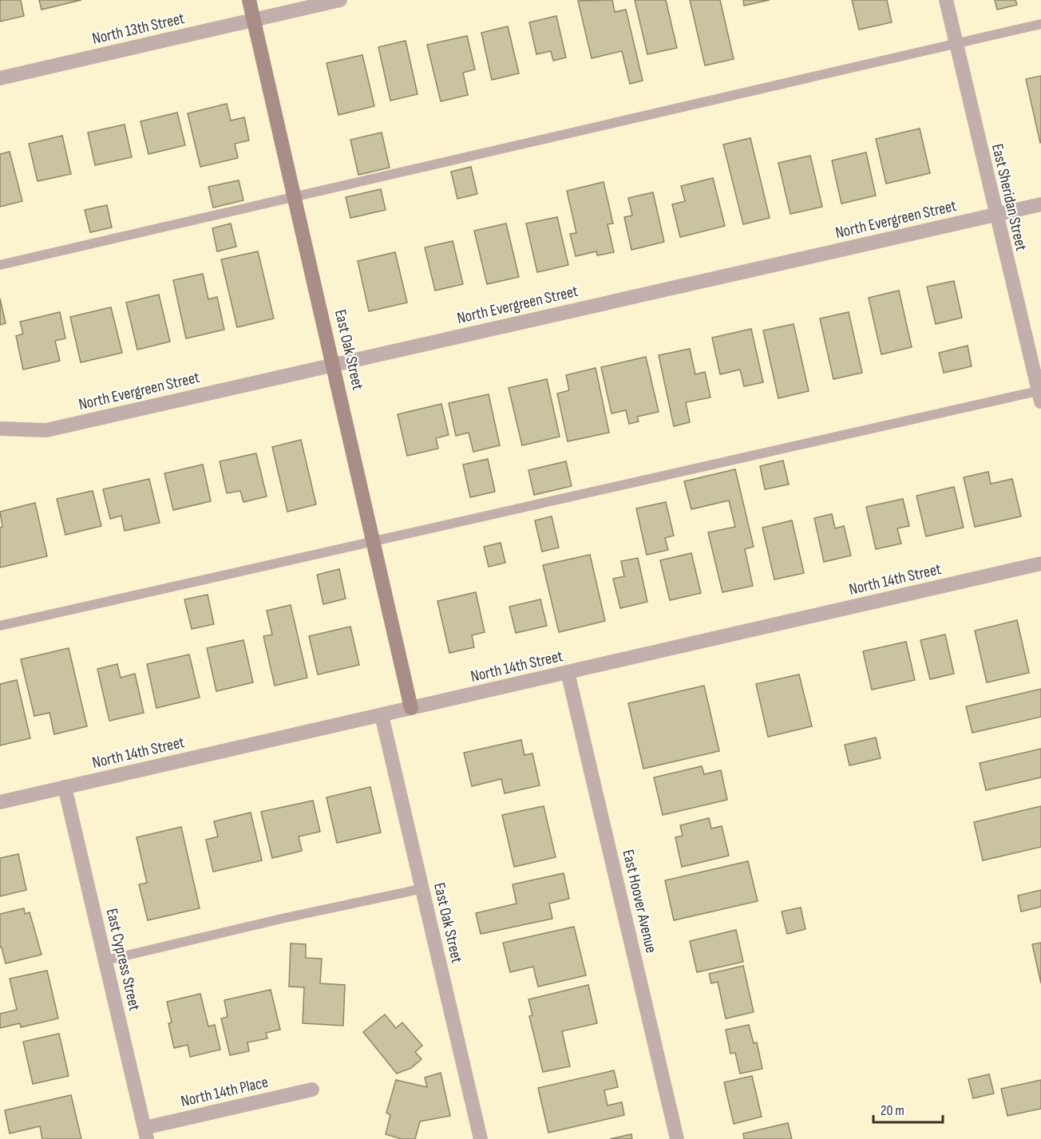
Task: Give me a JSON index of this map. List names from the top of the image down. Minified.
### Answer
{"streets":{"street":["North 13th Street","East Sheridan Street","North Evergreen Street","East Oak Street","North 14th Street","East Hoover Avenue","East Cypress Street","North 14th Place"]},"crossings":[["North 13th Street","East Oak Street"],["East Sheridan Street","North Evergreen Street"],["North Evergreen Street","East Oak Street"],["East Oak Street","North 14th Street"],["North 14th Street","East Hoover Avenue"],["North 14th Street","East Cypress Street"],["East Cypress Street","North 14th Place"]],"scale_bar":"20 m"}
